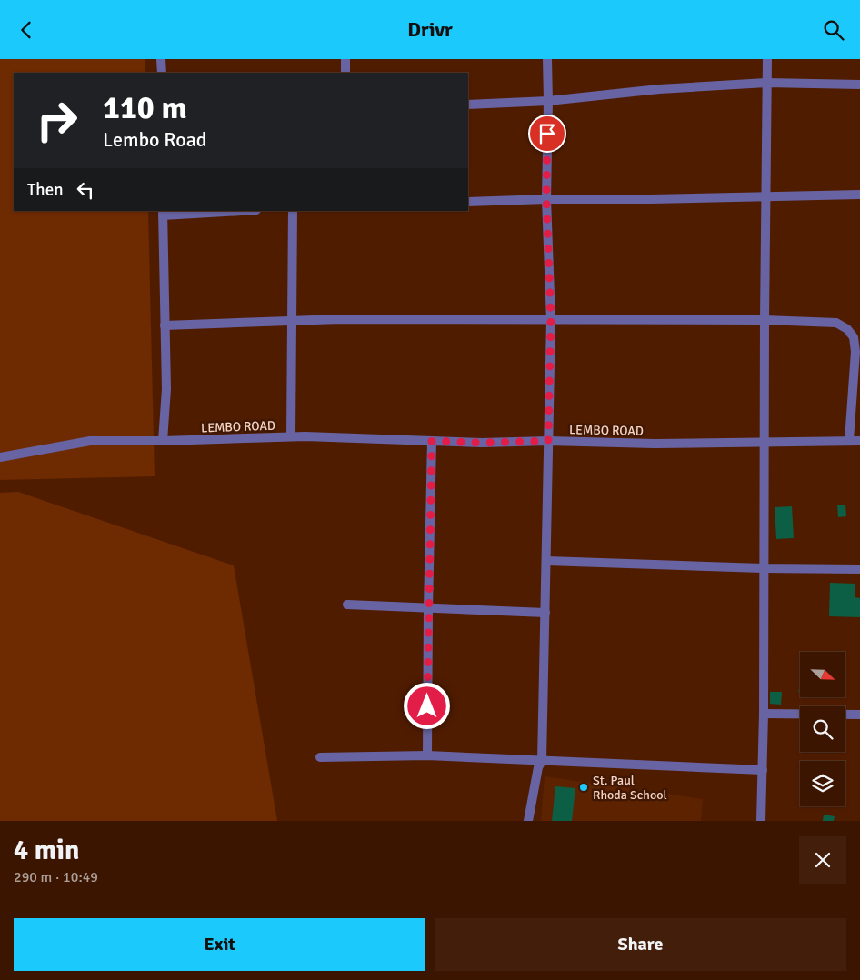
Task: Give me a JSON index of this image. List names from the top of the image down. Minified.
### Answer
{"streets":{"street":["LEMBO ROAD"]},"places":["St. Paul Rhoda School"],"north":"bottom right","page":{"header":"Drivr","turn":["110 m","Lembo Road"],"then":"Then","heading":["4 min","290 m · 10:49"],"buttons":["Exit","Share"]}}
